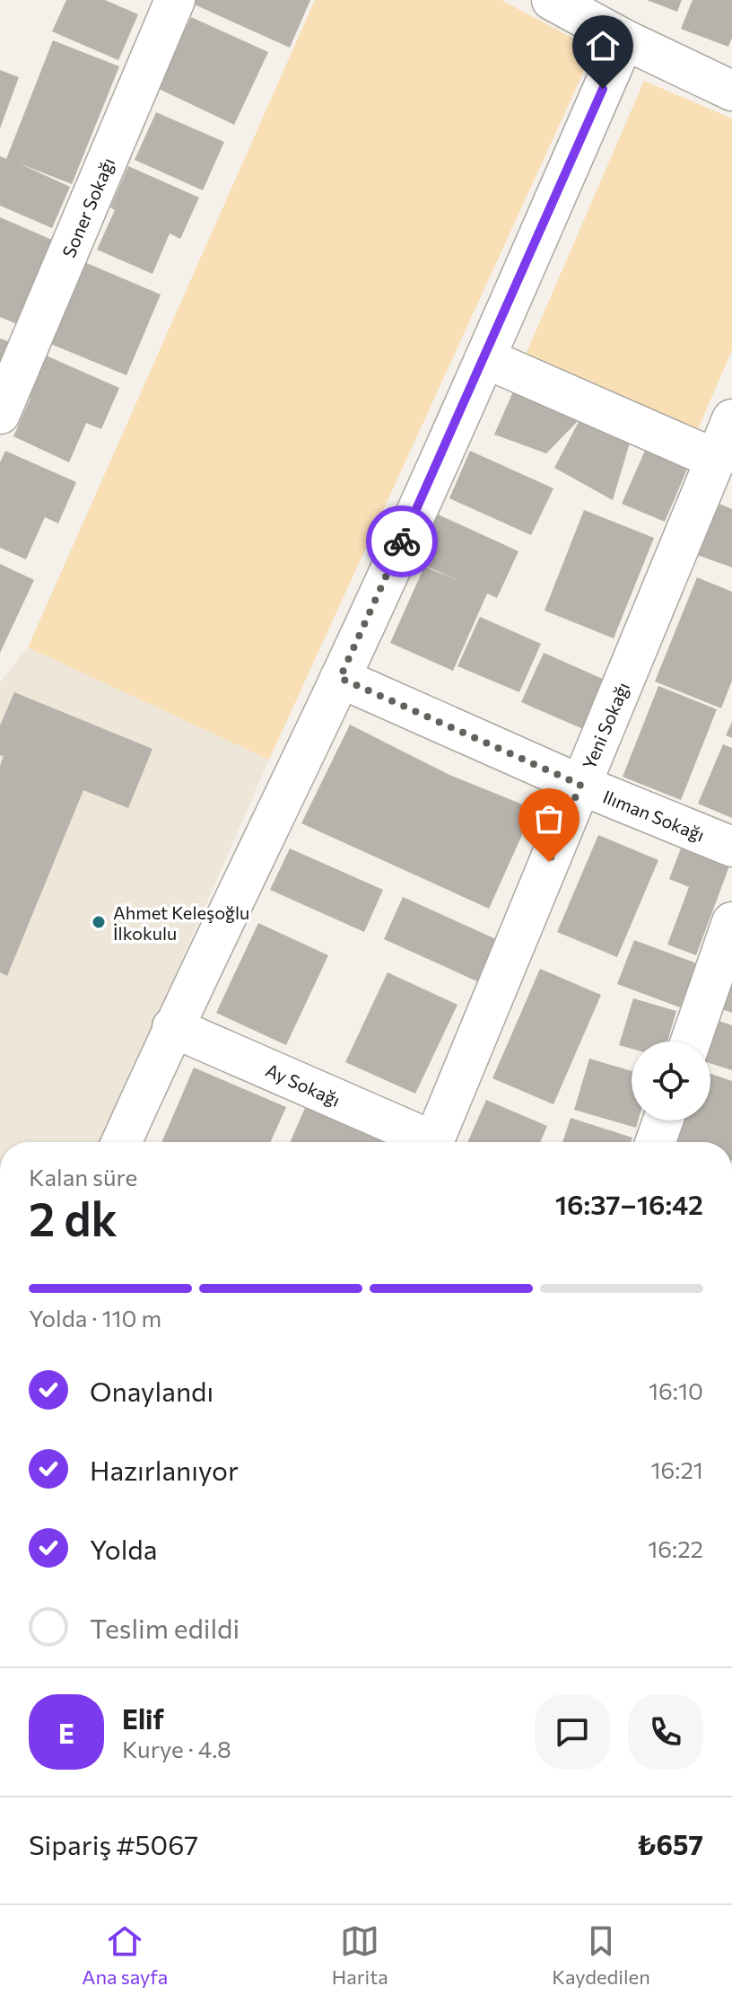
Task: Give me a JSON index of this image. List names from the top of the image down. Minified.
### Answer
{"streets":{"street":["Soner Sokağı","Yeni Sokağı","Ilıman Sokağı","Ay Sokağı"]},"crossings":[["Yeni Sokağı","Ilıman Sokağı"]],"places":["Ahmet Keleşoğlu İlkokulu"],"page":{"heading":["2 dk","Kalan süre","16:37–16:42"],"panel":["Elif","Kurye · 4.8","Sipariş #5067","₺657"],"bar":"Yolda · 110 m","list":[["Onaylandı","16:10"],["Hazırlanıyor","16:21"],["Yolda","16:22"],"Teslim edildi"],"round":"E","tabs":["Ana sayfa","Harita","Kaydedilen"]}}
